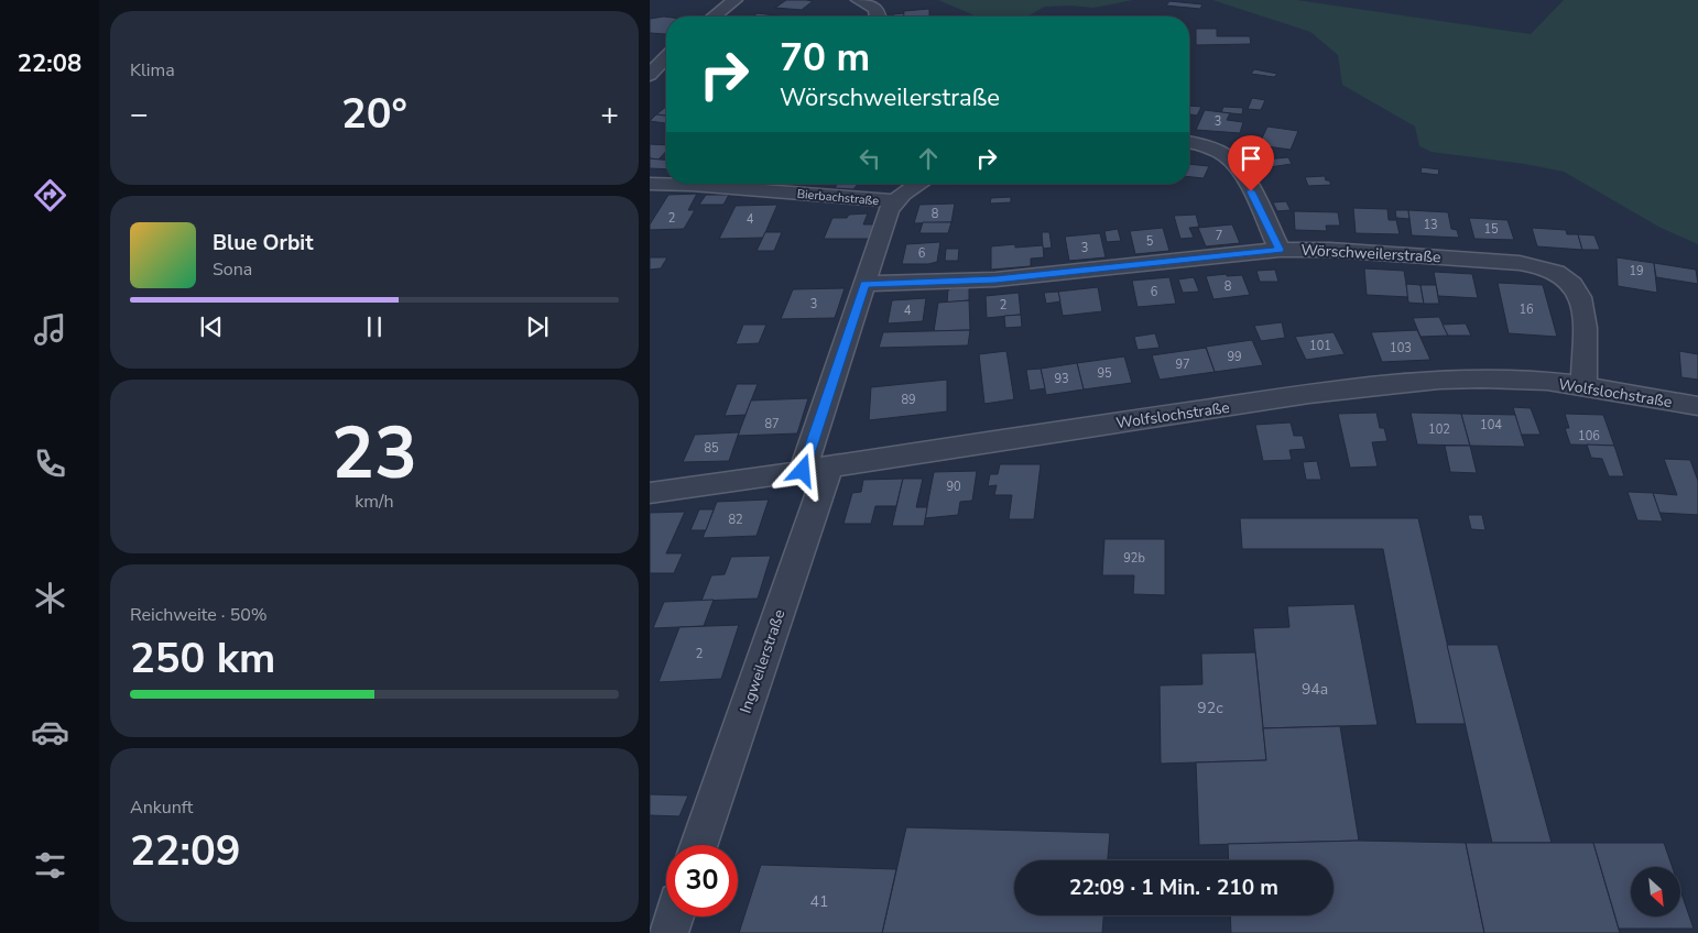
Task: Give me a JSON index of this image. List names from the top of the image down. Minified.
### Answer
{"streets":{"street":["Bierbachstraße","Wörschweilerstraße","Wolfslochstraße","Ingweilerstraße"]},"crossings":[["Bierbachstraße","Ingweilerstraße"],["Wörschweilerstraße","Wolfslochstraße"],["Wörschweilerstraße","Ingweilerstraße"],["Wolfslochstraße","Ingweilerstraße"]],"house_numbers":["3","8","2","4","13","15","7","5","3","6","19","8","6","3","2","16","4","101","103","99","97","95","93","89","87","104","102","106","85","90","82","92b","2","94a","92c","41"],"north":"bottom right","page":{"tabs":"22:08","tile":["Klima",["23","km/h"],["Reichweite · 50%","250 km"],["Ankunft","22:09"]],"turn":["70 m","Wörschweilerstraße"],"heat":["−","20°","+"],"song":["Blue Orbit","Sona"],"limit":"30","trip":"22:09 · 1 Min. · 210 m"}}
